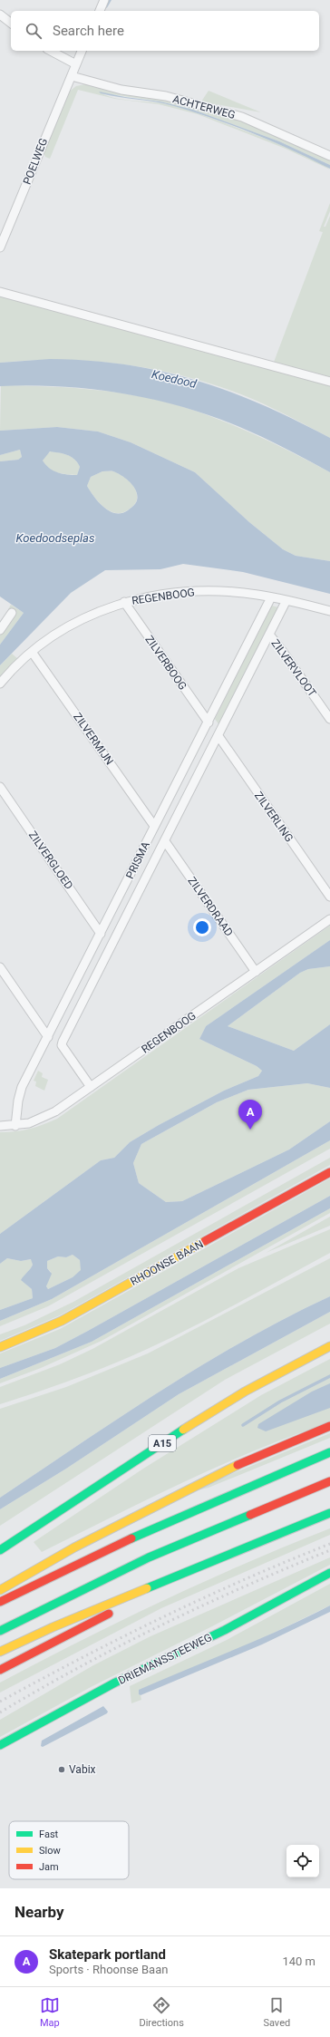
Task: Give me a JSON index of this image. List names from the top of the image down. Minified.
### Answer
{"streets":{"main road":["RHOONSE BAAN","A15","DRIEMANSSTEEWEG"],"street":["ACHTERWEG","POELWEG","REGENBOOG","ZILVERBOOG","ZILVERVLOOT","ZILVERMIJN","ZILVERLING","ZILVERGLOED","PRISMA","ZILVERDRAAD"]},"crossings":[["ACHTERWEG","POELWEG"],["REGENBOOG","ZILVERBOOG"],["REGENBOOG","ZILVERMIJN"],["REGENBOOG","PRISMA"],["REGENBOOG","ZILVERDRAAD"],["ZILVERBOOG","PRISMA"],["ZILVERVLOOT","PRISMA"],["ZILVERMIJN","PRISMA"],["ZILVERLING","PRISMA"],["ZILVERGLOED","PRISMA"],["PRISMA","ZILVERDRAAD"]],"water":["Koedood","Koedoodseplas"],"places":["Vabix"],"legend":["Fast","Slow","Jam"],"page":{"search":"Search here","pins":"A","heading":"Nearby","list":[{"mark":"A","name":"Skatepark portland","note":"Sports · Rhoonse Baan","value":"140 m"}],"nav":["Map","Directions","Saved"]}}
